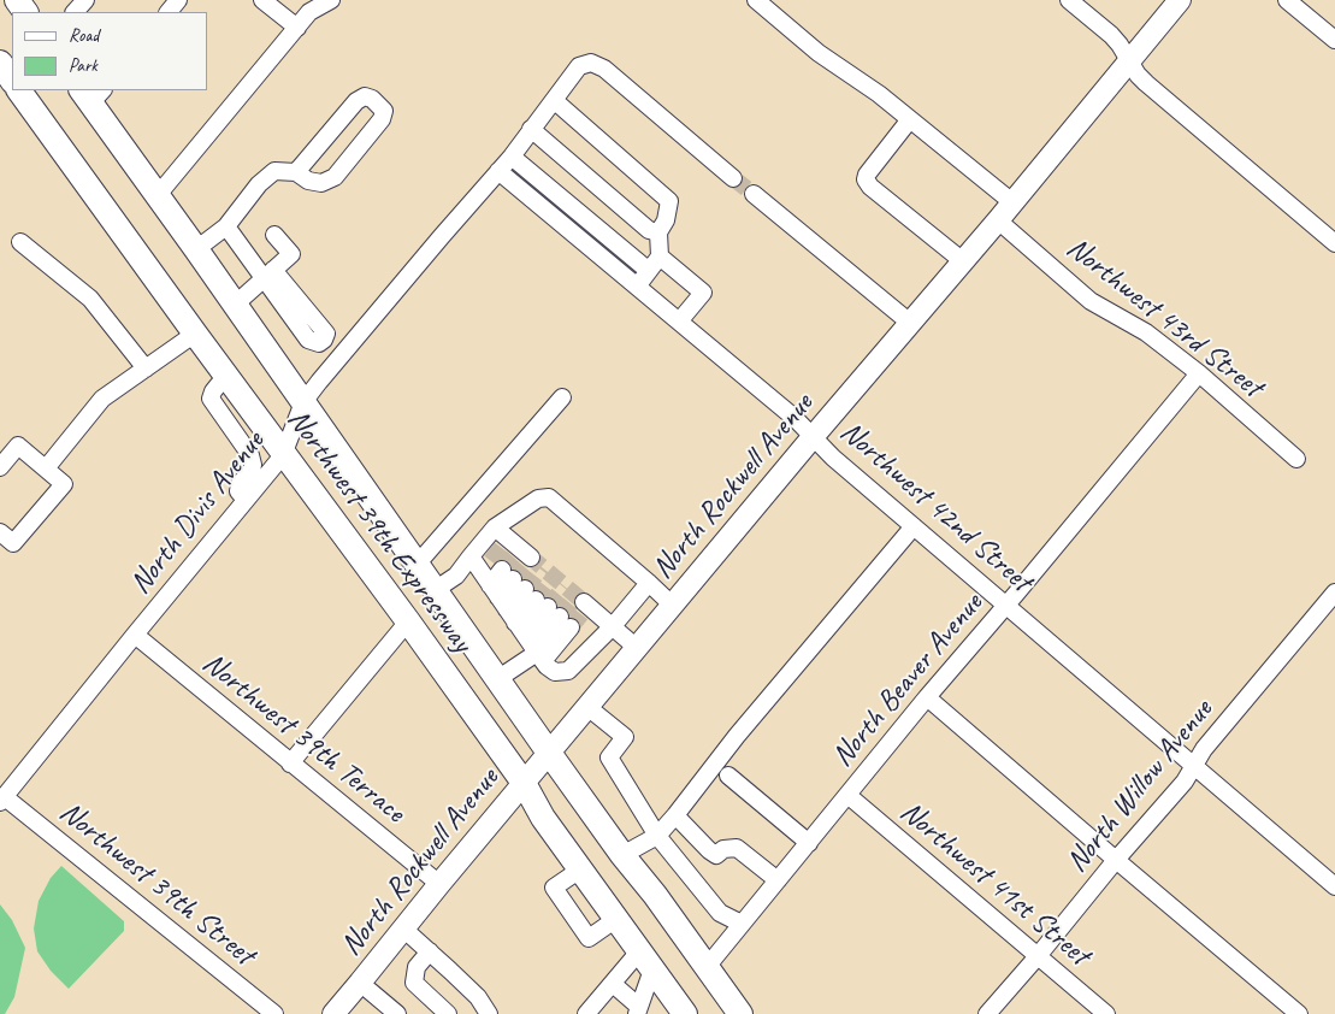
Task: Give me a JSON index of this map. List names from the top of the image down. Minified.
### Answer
{"streets":{"highway":["Northwest 39th Expressway"],"main road":["North Rockwell Avenue"],"street":["Northwest 43rd Street","Northwest 42nd Street","North Divis Avenue","North Beaver Avenue","Northwest 39th Terrace","North Willow Avenue","Northwest 39th Street","Northwest 41st Street"]},"crossings":[["Northwest 43rd Street","North Rockwell Avenue"],["Northwest 43rd Street","North Beaver Avenue"],["North Rockwell Avenue","Northwest 42nd Street"],["North Rockwell Avenue","Northwest 39th Expressway"],["North Rockwell Avenue","Northwest 39th Terrace"],["Northwest 42nd Street","North Divis Avenue"],["Northwest 42nd Street","North Beaver Avenue"],["Northwest 42nd Street","North Willow Avenue"],["North Divis Avenue","Northwest 39th Expressway"],["North Divis Avenue","Northwest 39th Terrace"],["North Divis Avenue","Northwest 39th Street"],["Northwest 39th Expressway","North Beaver Avenue"],["North Beaver Avenue","Northwest 41st Street"],["North Willow Avenue","Northwest 41st Street"]],"legend":["Road","Park"]}
